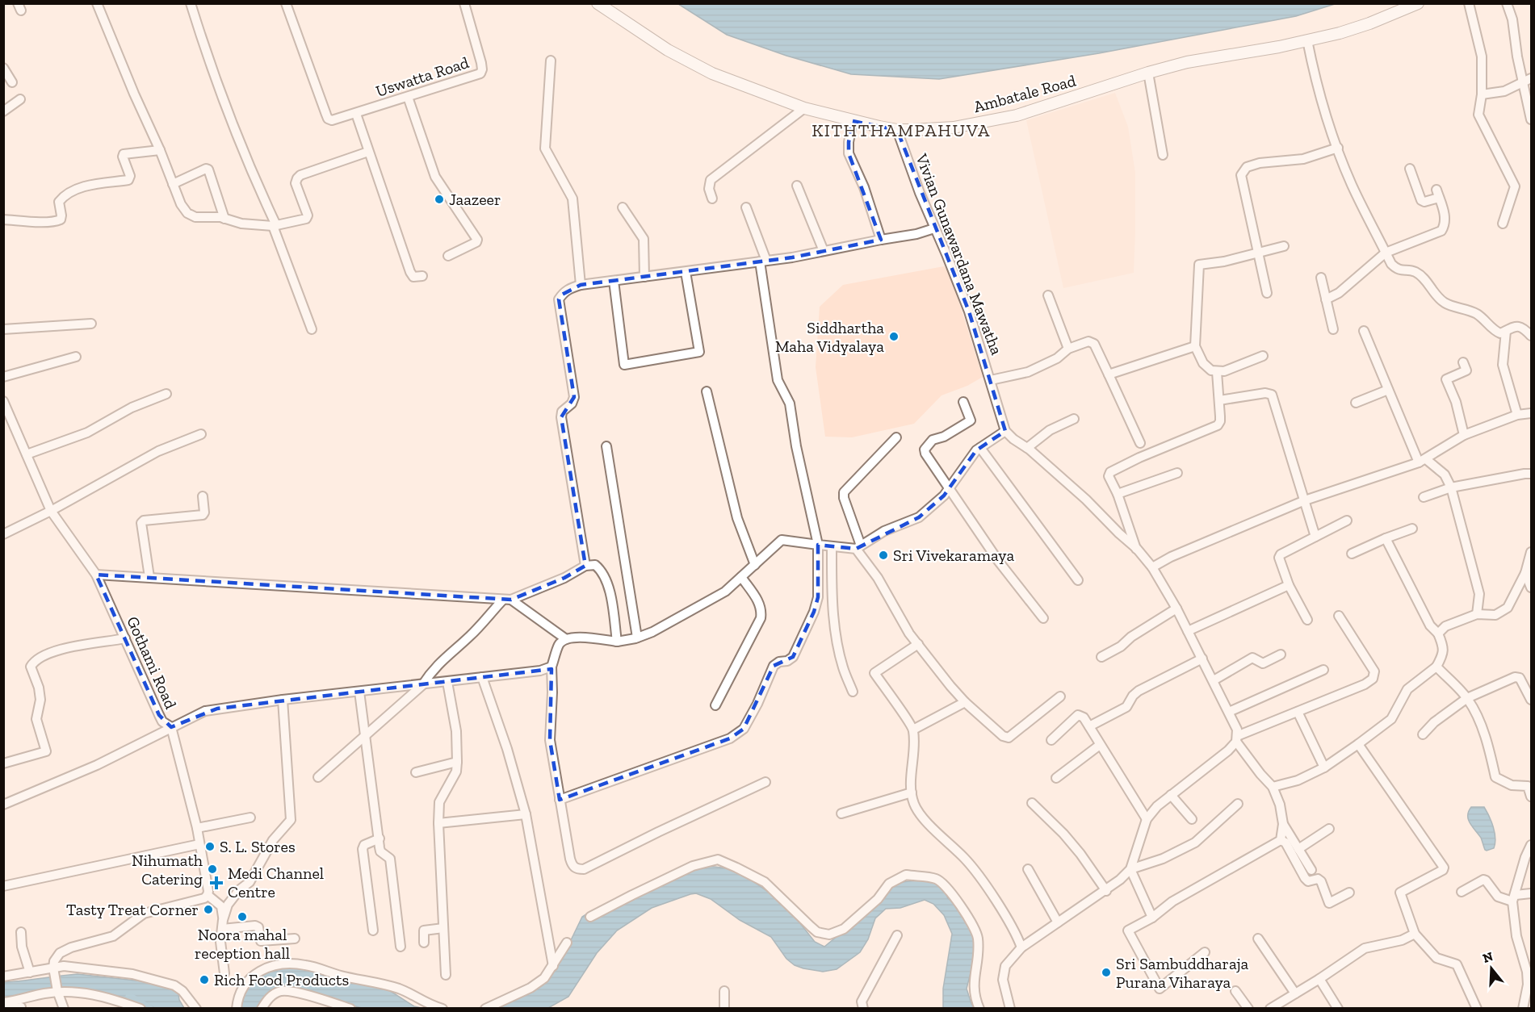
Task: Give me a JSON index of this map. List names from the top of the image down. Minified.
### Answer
{"streets":{"main road":["Ambatale Road"],"street":["Uswatta Road","Vivian Gunawardana Mawatha","Gothami Road"]},"crossings":[["Ambatale Road","Vivian Gunawardana Mawatha"]],"districts":["KITHTHAMPAHUVA"],"places":{"other":["Jaazeer","Siddhartha Maha Vidyalaya","Sri Vivekaramaya","S. L. Stores","Nihumath Catering","Tasty Treat Corner","Noora mahal reception hall","Sri Sambuddharaja Purana Viharaya","Rich Food Products"],"health":["Medi Channel Centre"]},"north":"top"}
